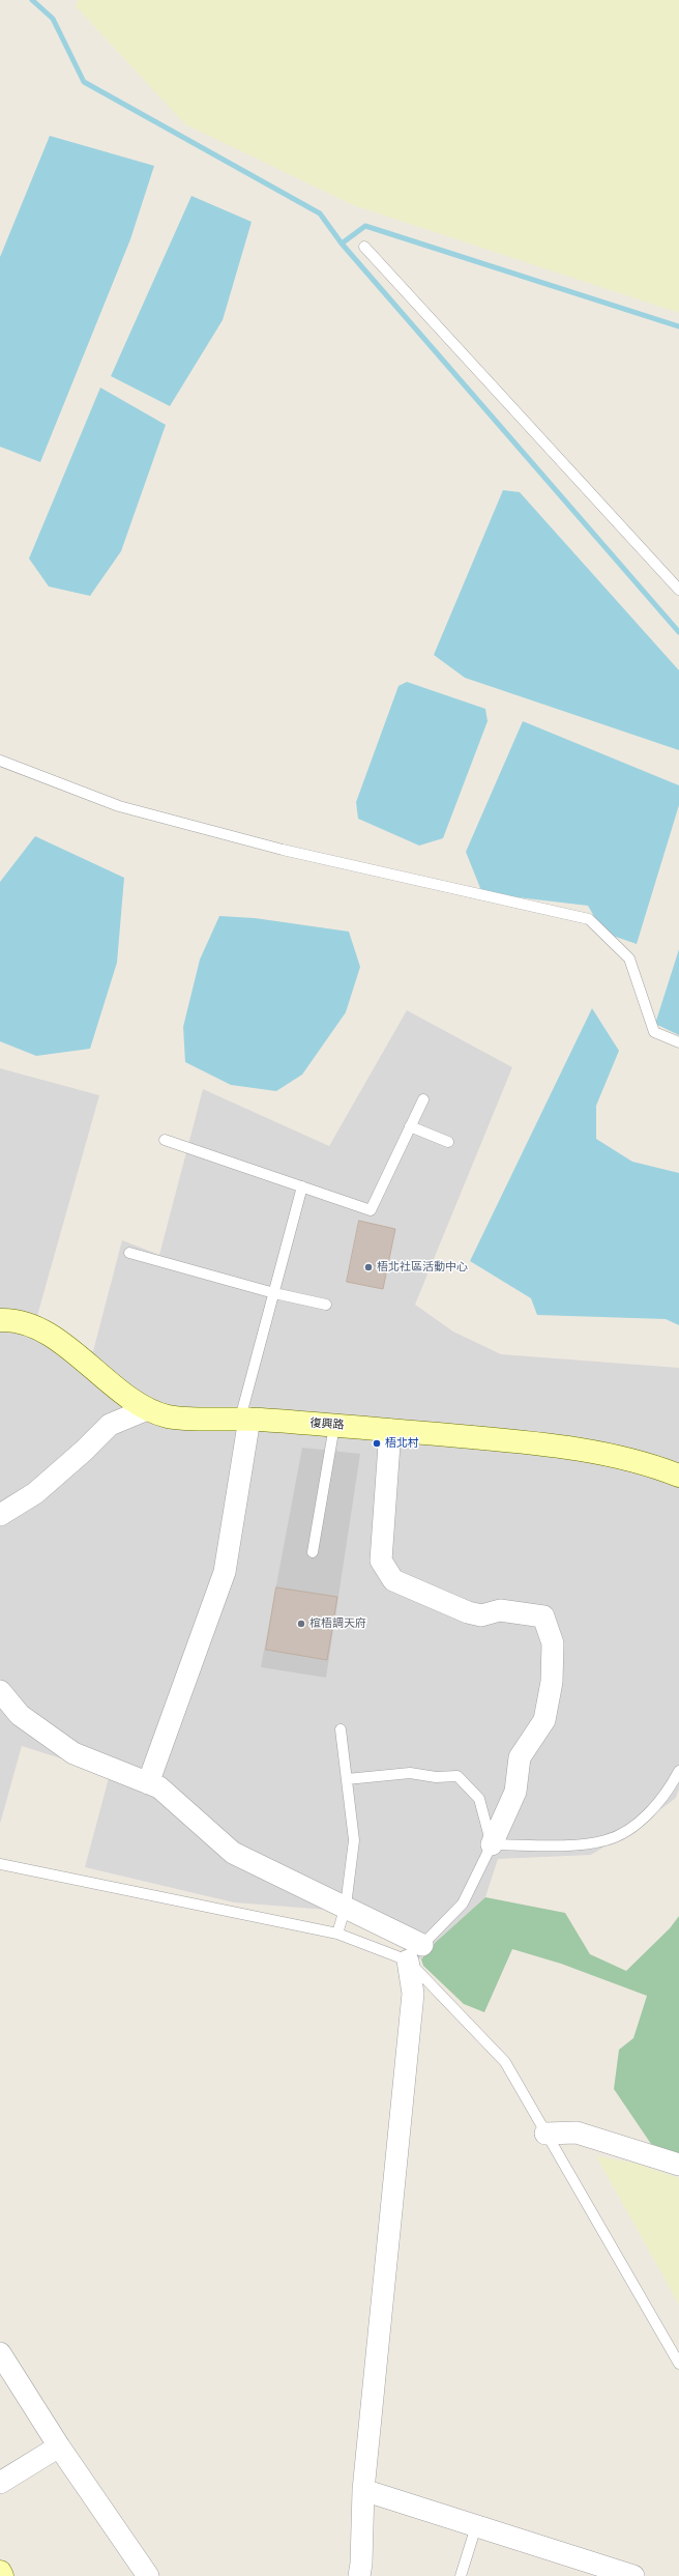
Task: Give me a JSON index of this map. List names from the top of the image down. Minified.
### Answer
{"streets":{"street":["復興路"]},"places":["梧北社區活動中心","梧北村","椬梧調天府"]}
